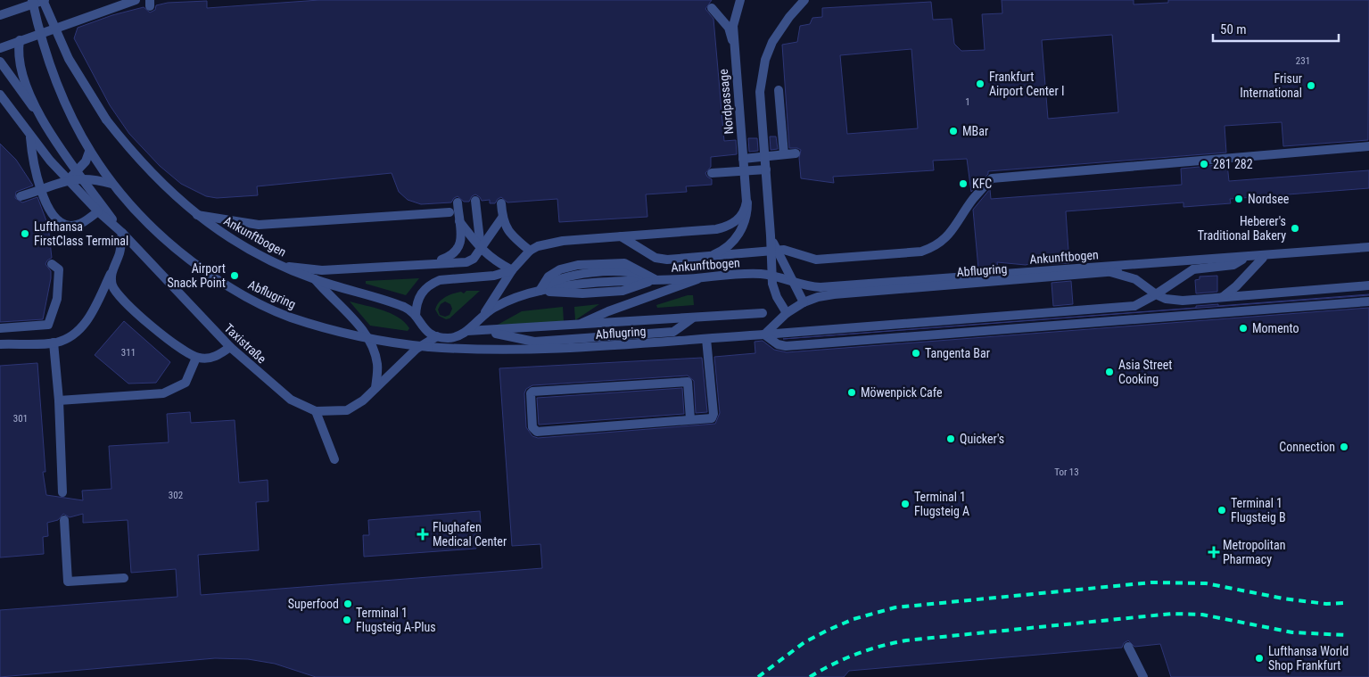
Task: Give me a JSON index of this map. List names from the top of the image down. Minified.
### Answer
{"streets":{"street":["Nordpassage","Ankunftbogen","Abflugring","Taxistraße"]},"crossings":[["Ankunftbogen","Abflugring"],["Ankunftbogen","Taxistraße"]],"places":{"other":["Frankfurt Airport Center I","Frisur International","MBar","281 282","KFC","Nordsee","Heberer's Traditional Bakery","Lufthansa FirstClass Terminal","Airport Snack Point","Momento","Tangenta Bar","Asia Street Cooking","Möwenpick Cafe","Quicker's","Connection","Terminal 1 Flugsteig A","Terminal 1 Flugsteig B","Superfood","Terminal 1 Flugsteig A-Plus","Lufthansa World Shop Frankfurt"],"health":["Flughafen Medical Center","Metropolitan Pharmacy"]},"house_numbers":["231","1","311","301","Tor 13","302"],"scale_bar":"50 m"}
